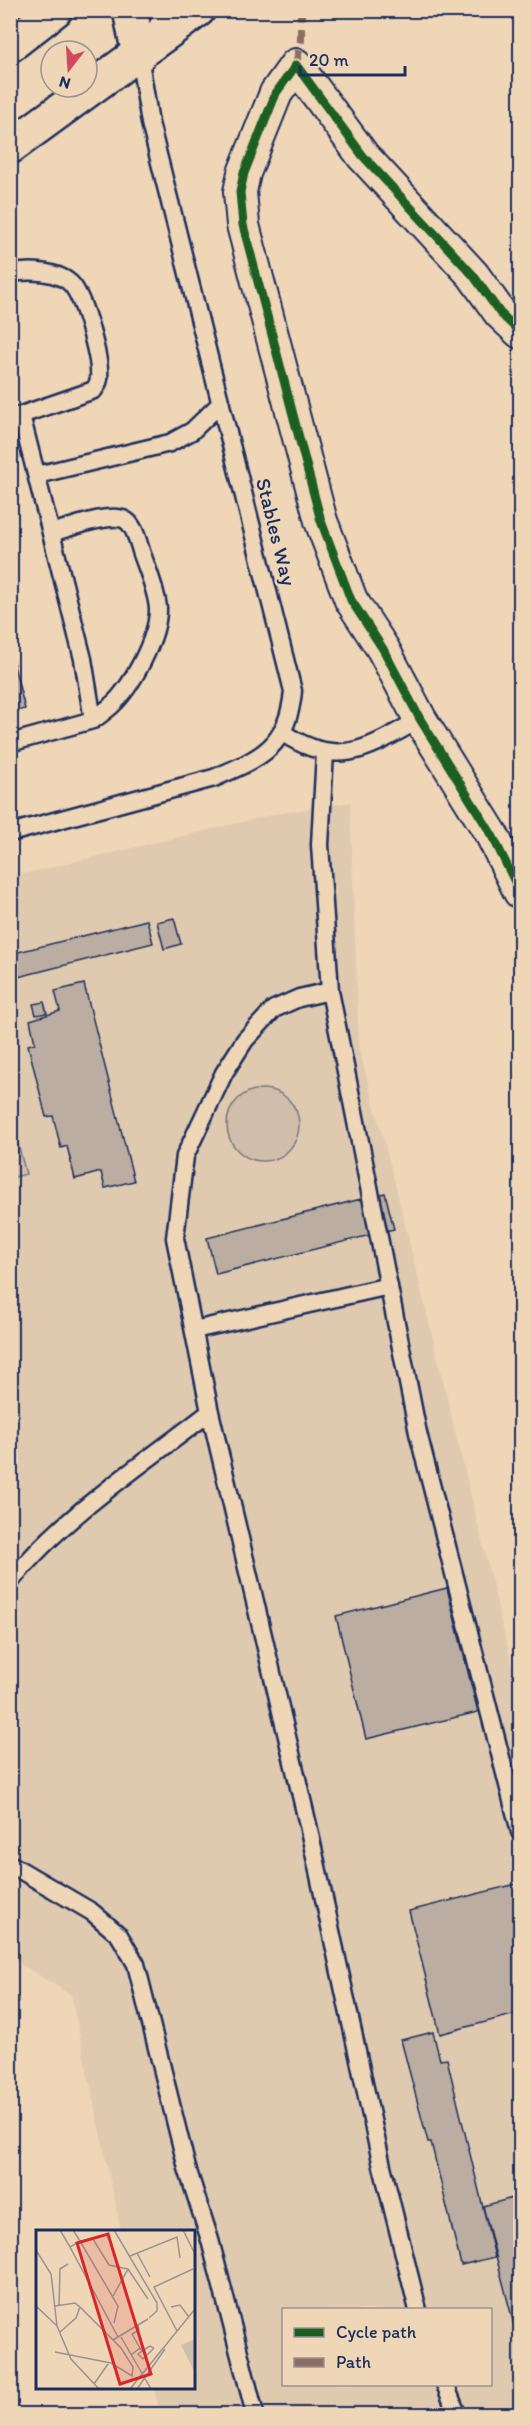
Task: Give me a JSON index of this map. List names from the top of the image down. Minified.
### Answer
{"streets":{"lane":["Stables Way"]},"legend":["Cycle path","Path"],"scale_bar":"20 m","north":"bottom"}
